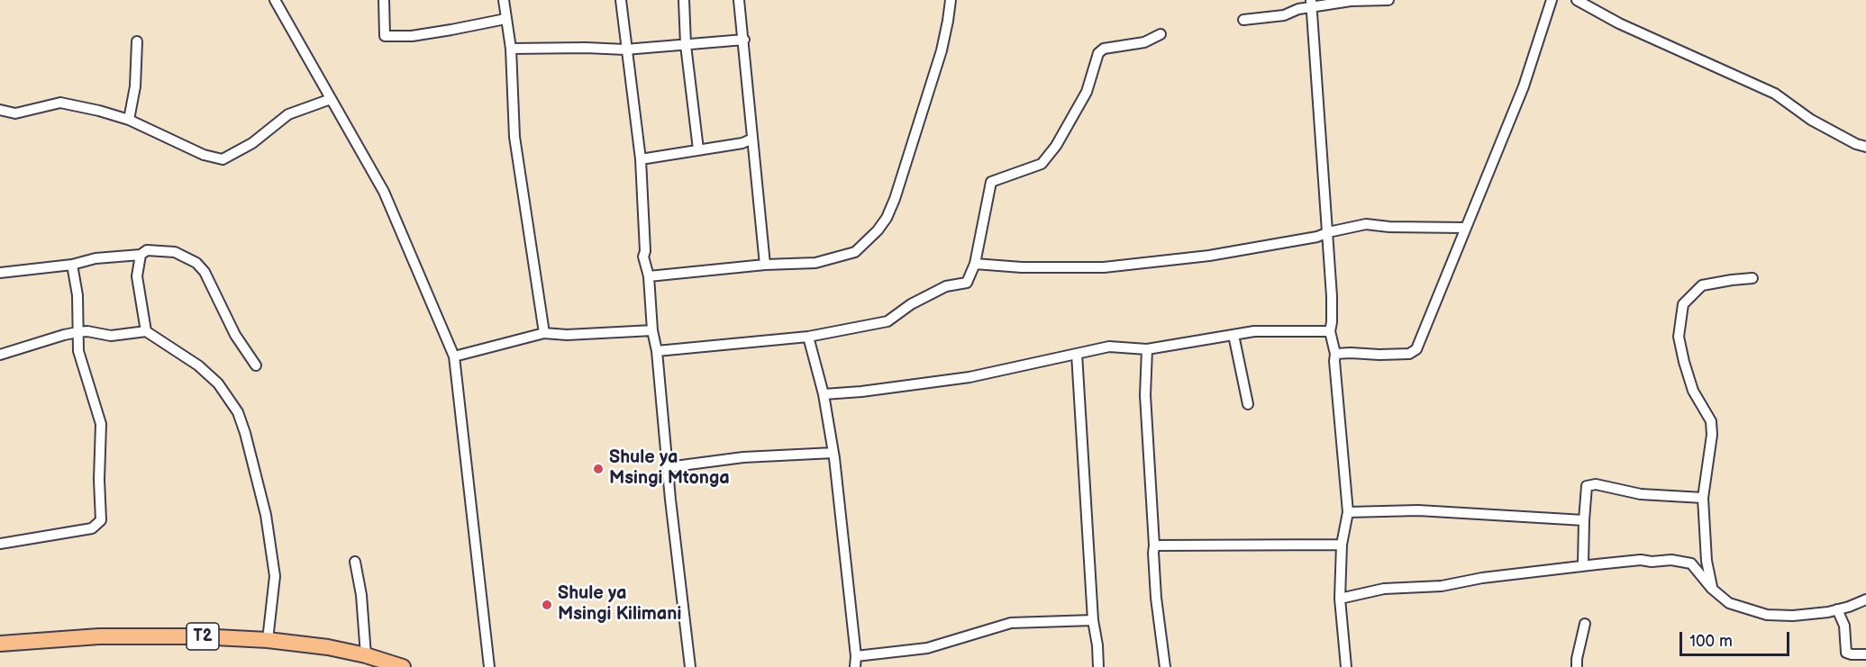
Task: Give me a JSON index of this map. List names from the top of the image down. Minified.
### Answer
{"streets":{"highway":["T2"]},"places":["Shule ya Msingi Mtonga","Shule ya Msingi Kilimani"],"scale_bar":"100 m"}
